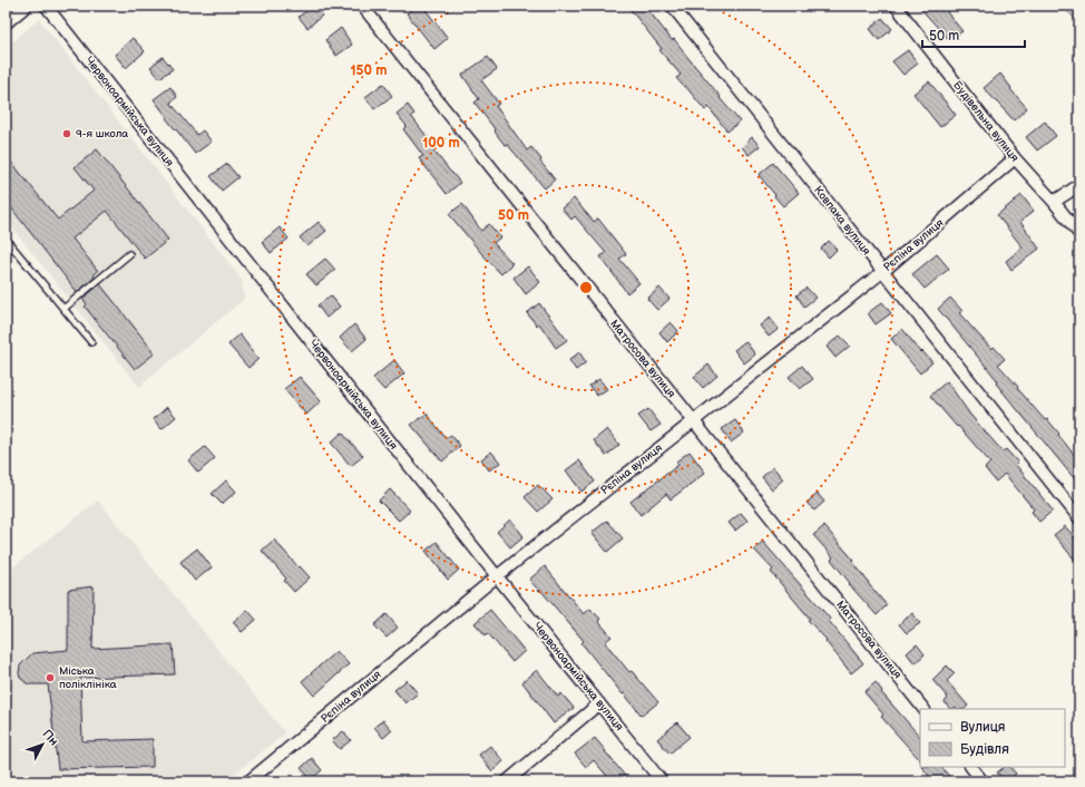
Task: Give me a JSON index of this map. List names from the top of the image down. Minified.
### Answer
{"streets":{"street":["Червоноармійська вулиця","Будівельна вулиця","Ковпака вулиця","Рєпіна вулиця","Матросова вулиця"]},"crossings":[["Червоноармійська вулиця","Рєпіна вулиця"],["Будівельна вулиця","Рєпіна вулиця"],["Ковпака вулиця","Рєпіна вулиця"],["Рєпіна вулиця","Матросова вулиця"]],"places":["9-я школа","Міська поліклініка"],"legend":["Вулиця","Будівля"],"scale_bar":"50 m","north":"top right","rings":["150 m","100 m","50 m"]}
